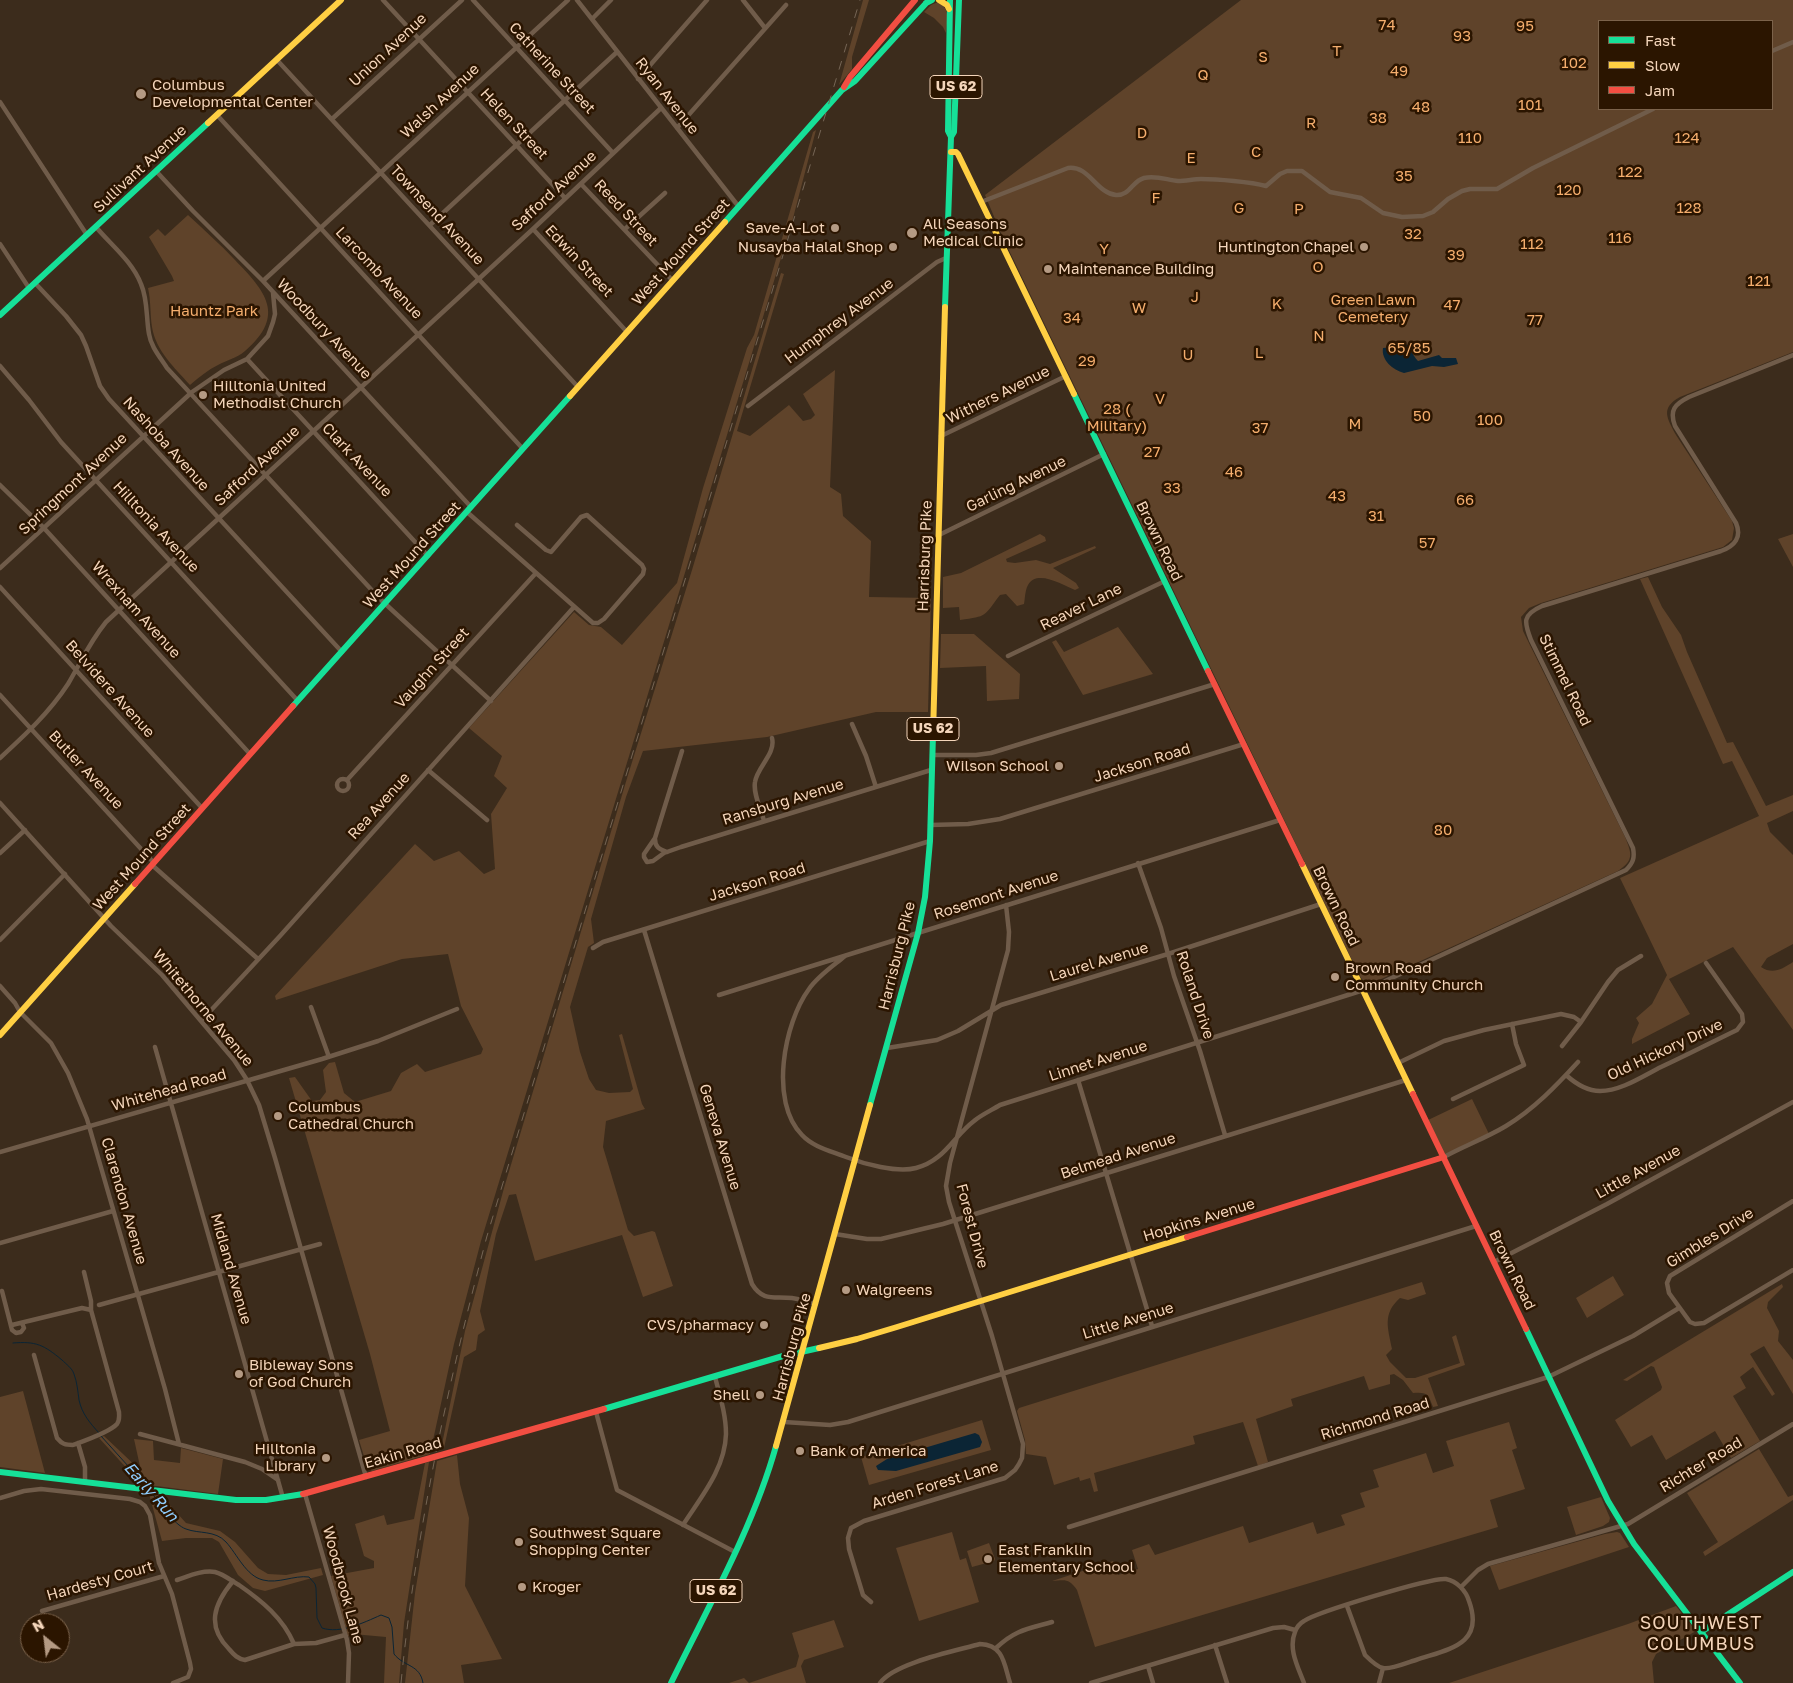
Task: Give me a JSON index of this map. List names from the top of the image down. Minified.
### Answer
{"streets":{"main road":["US 62","Sullivant Avenue","West Mound Street","Brown Road","Harrisburg Pike","Hopkins Avenue","Eakin Road"],"street":["Union Avenue","Catherine Street","Ryan Avenue","Walsh Avenue","Helen Street","Safford Avenue","Reed Street","Townsend Avenue","Edwin Street","Larcomb Avenue","Humphrey Avenue","Woodbury Avenue","Withers Avenue","Nashoba Avenue","Clark Avenue","Springmont Avenue","Garling Avenue","Hilltonia Avenue","Reaver Lane","Wrexham Avenue","Vaughn Street","Stimmel Road","Belvidere Avenue","Jackson Road","Butler Avenue","Ransburg Avenue","Rea Avenue","Rosemont Avenue","Laurel Avenue","Roland Drive","Whitethorne Avenue","Old Hickory Drive","Linnet Avenue","Whitehead Road","Geneva Avenue","Belmead Avenue","Little Avenue","Clarendon Avenue","Forest Drive","Gimbles Drive","Midland Avenue","Richmond Road","Richter Road","Arden Forest Lane","Hardesty Court","Woodbrook Lane"]},"crossings":[["Union Avenue","Helen Street"],["Union Avenue","Townsend Avenue"],["Catherine Street","Walsh Avenue"],["Catherine Street","Safford Avenue"],["Ryan Avenue","Safford Avenue"],["Ryan Avenue","West Mound Street"],["Walsh Avenue","Helen Street"],["Walsh Avenue","Townsend Avenue"],["Walsh Avenue","Larcomb Avenue"],["Walsh Avenue","Woodbury Avenue"],["Helen Street","Safford Avenue"],["Sullivant Avenue","Townsend Avenue"],["Sullivant Avenue","Larcomb Avenue"],["Sullivant Avenue","Woodbury Avenue"],["Sullivant Avenue","Nashoba Avenue"],["Safford Avenue","Reed Street"],["Safford Avenue","Townsend Avenue"],["Safford Avenue","Edwin Street"],["Safford Avenue","Larcomb Avenue"],["Safford Avenue","Woodbury Avenue"],["Safford Avenue","Nashoba Avenue"],["Safford Avenue","Clark Avenue"],["Safford Avenue","Hilltonia Avenue"],["Safford Avenue","Wrexham Avenue"],["Safford Avenue","Belvidere Avenue"],["Safford Avenue","Butler Avenue"],["Reed Street","West Mound Street"],["Townsend Avenue","West Mound Street"],["West Mound Street","Edwin Street"],["West Mound Street","Larcomb Avenue"],["West Mound Street","Woodbury Avenue"],["West Mound Street","Nashoba Avenue"],["West Mound Street","Clark Avenue"],["West Mound Street","Hilltonia Avenue"],["West Mound Street","Wrexham Avenue"],["West Mound Street","Belvidere Avenue"],["West Mound Street","Butler Avenue"],["West Mound Street","Whitethorne Avenue"],["West Mound Street","Clarendon Avenue"],["Humphrey Avenue","Harrisburg Pike"],["Woodbury Avenue","Springmont Avenue"],["Woodbury Avenue","Vaughn Street"],["Woodbury Avenue","Rea Avenue"],["Withers Avenue","Brown Road"],["Withers Avenue","Harrisburg Pike"],["Nashoba Avenue","Springmont Avenue"],["Clark Avenue","Springmont Avenue"],["Springmont Avenue","Hilltonia Avenue"],["Springmont Avenue","Wrexham Avenue"],["Garling Avenue","Brown Road"],["Garling Avenue","Harrisburg Pike"],["Brown Road","Harrisburg Pike"],["Brown Road","Reaver Lane"],["Brown Road","Stimmel Road"],["Brown Road","Jackson Road"],["Brown Road","Rosemont Avenue"],["Brown Road","Laurel Avenue"],["Brown Road","Linnet Avenue"],["Brown Road","Belmead Avenue"],["Brown Road","Little Avenue"],["Brown Road","Hopkins Avenue"],["Brown Road","Richmond Road"],["Brown Road","Richter Road"],["Harrisburg Pike","Jackson Road"],["Harrisburg Pike","Ransburg Avenue"],["Harrisburg Pike","Rosemont Avenue"],["Harrisburg Pike","Laurel Avenue"],["Harrisburg Pike","Linnet Avenue"],["Harrisburg Pike","Geneva Avenue"],["Harrisburg Pike","Belmead Avenue"],["Harrisburg Pike","Little Avenue"],["Harrisburg Pike","Hopkins Avenue"],["Harrisburg Pike","Eakin Road"],["Stimmel Road","Linnet Avenue"],["Jackson Road","Geneva Avenue"],["Butler Avenue","Rea Avenue"],["Rea Avenue","Whitethorne Avenue"],["Rosemont Avenue","Roland Drive"],["Rosemont Avenue","Linnet Avenue"],["Rosemont Avenue","Forest Drive"],["Laurel Avenue","Roland Drive"],["Laurel Avenue","Forest Drive"],["Roland Drive","Linnet Avenue"],["Roland Drive","Belmead Avenue"],["Whitethorne Avenue","Whitehead Road"],["Whitethorne Avenue","Eakin Road"],["Old Hickory Drive","Hopkins Avenue"],["Linnet Avenue","Forest Drive"],["Whitehead Road","Clarendon Avenue"],["Whitehead Road","Midland Avenue"],["Belmead Avenue","Forest Drive"],["Little Avenue","Forest Drive"],["Hopkins Avenue","Forest Drive"],["Hopkins Avenue","Eakin Road"],["Forest Drive","Arden Forest Lane"],["Gimbles Drive","Richmond Road"],["Midland Avenue","Eakin Road"],["Eakin Road","Woodbrook Lane"]],"districts":["SOUTHWEST COLUMBUS"],"water":["Early Run"],"parks":["74","95","93","T","S","102","49","Q","101","48","38","R","D","110","124","C","E","122","35","120","F","G","128","P","32","116","112","Y","39","O","121","J","Green Lawn Cemetery","K","47","W","Hauntz Park","34","77","N","65/85","L","U","29","V","28 ( Military)","50","100","M","37","27","46","33","43","66","31","57","80"],"places":["Columbus Developmental Center","Save-A-Lot","All Seasons Medical Clinic","Nusayba Halal Shop","Huntington Chapel","Maintenance Building","Hilltonia United Methodist Church","Wilson School","Brown Road Community Church","Columbus Cathedral Church","Walgreens","CVS/pharmacy","Bibleway Sons of God Church","Shell","Bank of America","Hilltonia Library","Southwest Square Shopping Center","East Franklin Elementary School","Kroger"],"legend":["Fast","Slow","Jam"],"north":"top left"}
